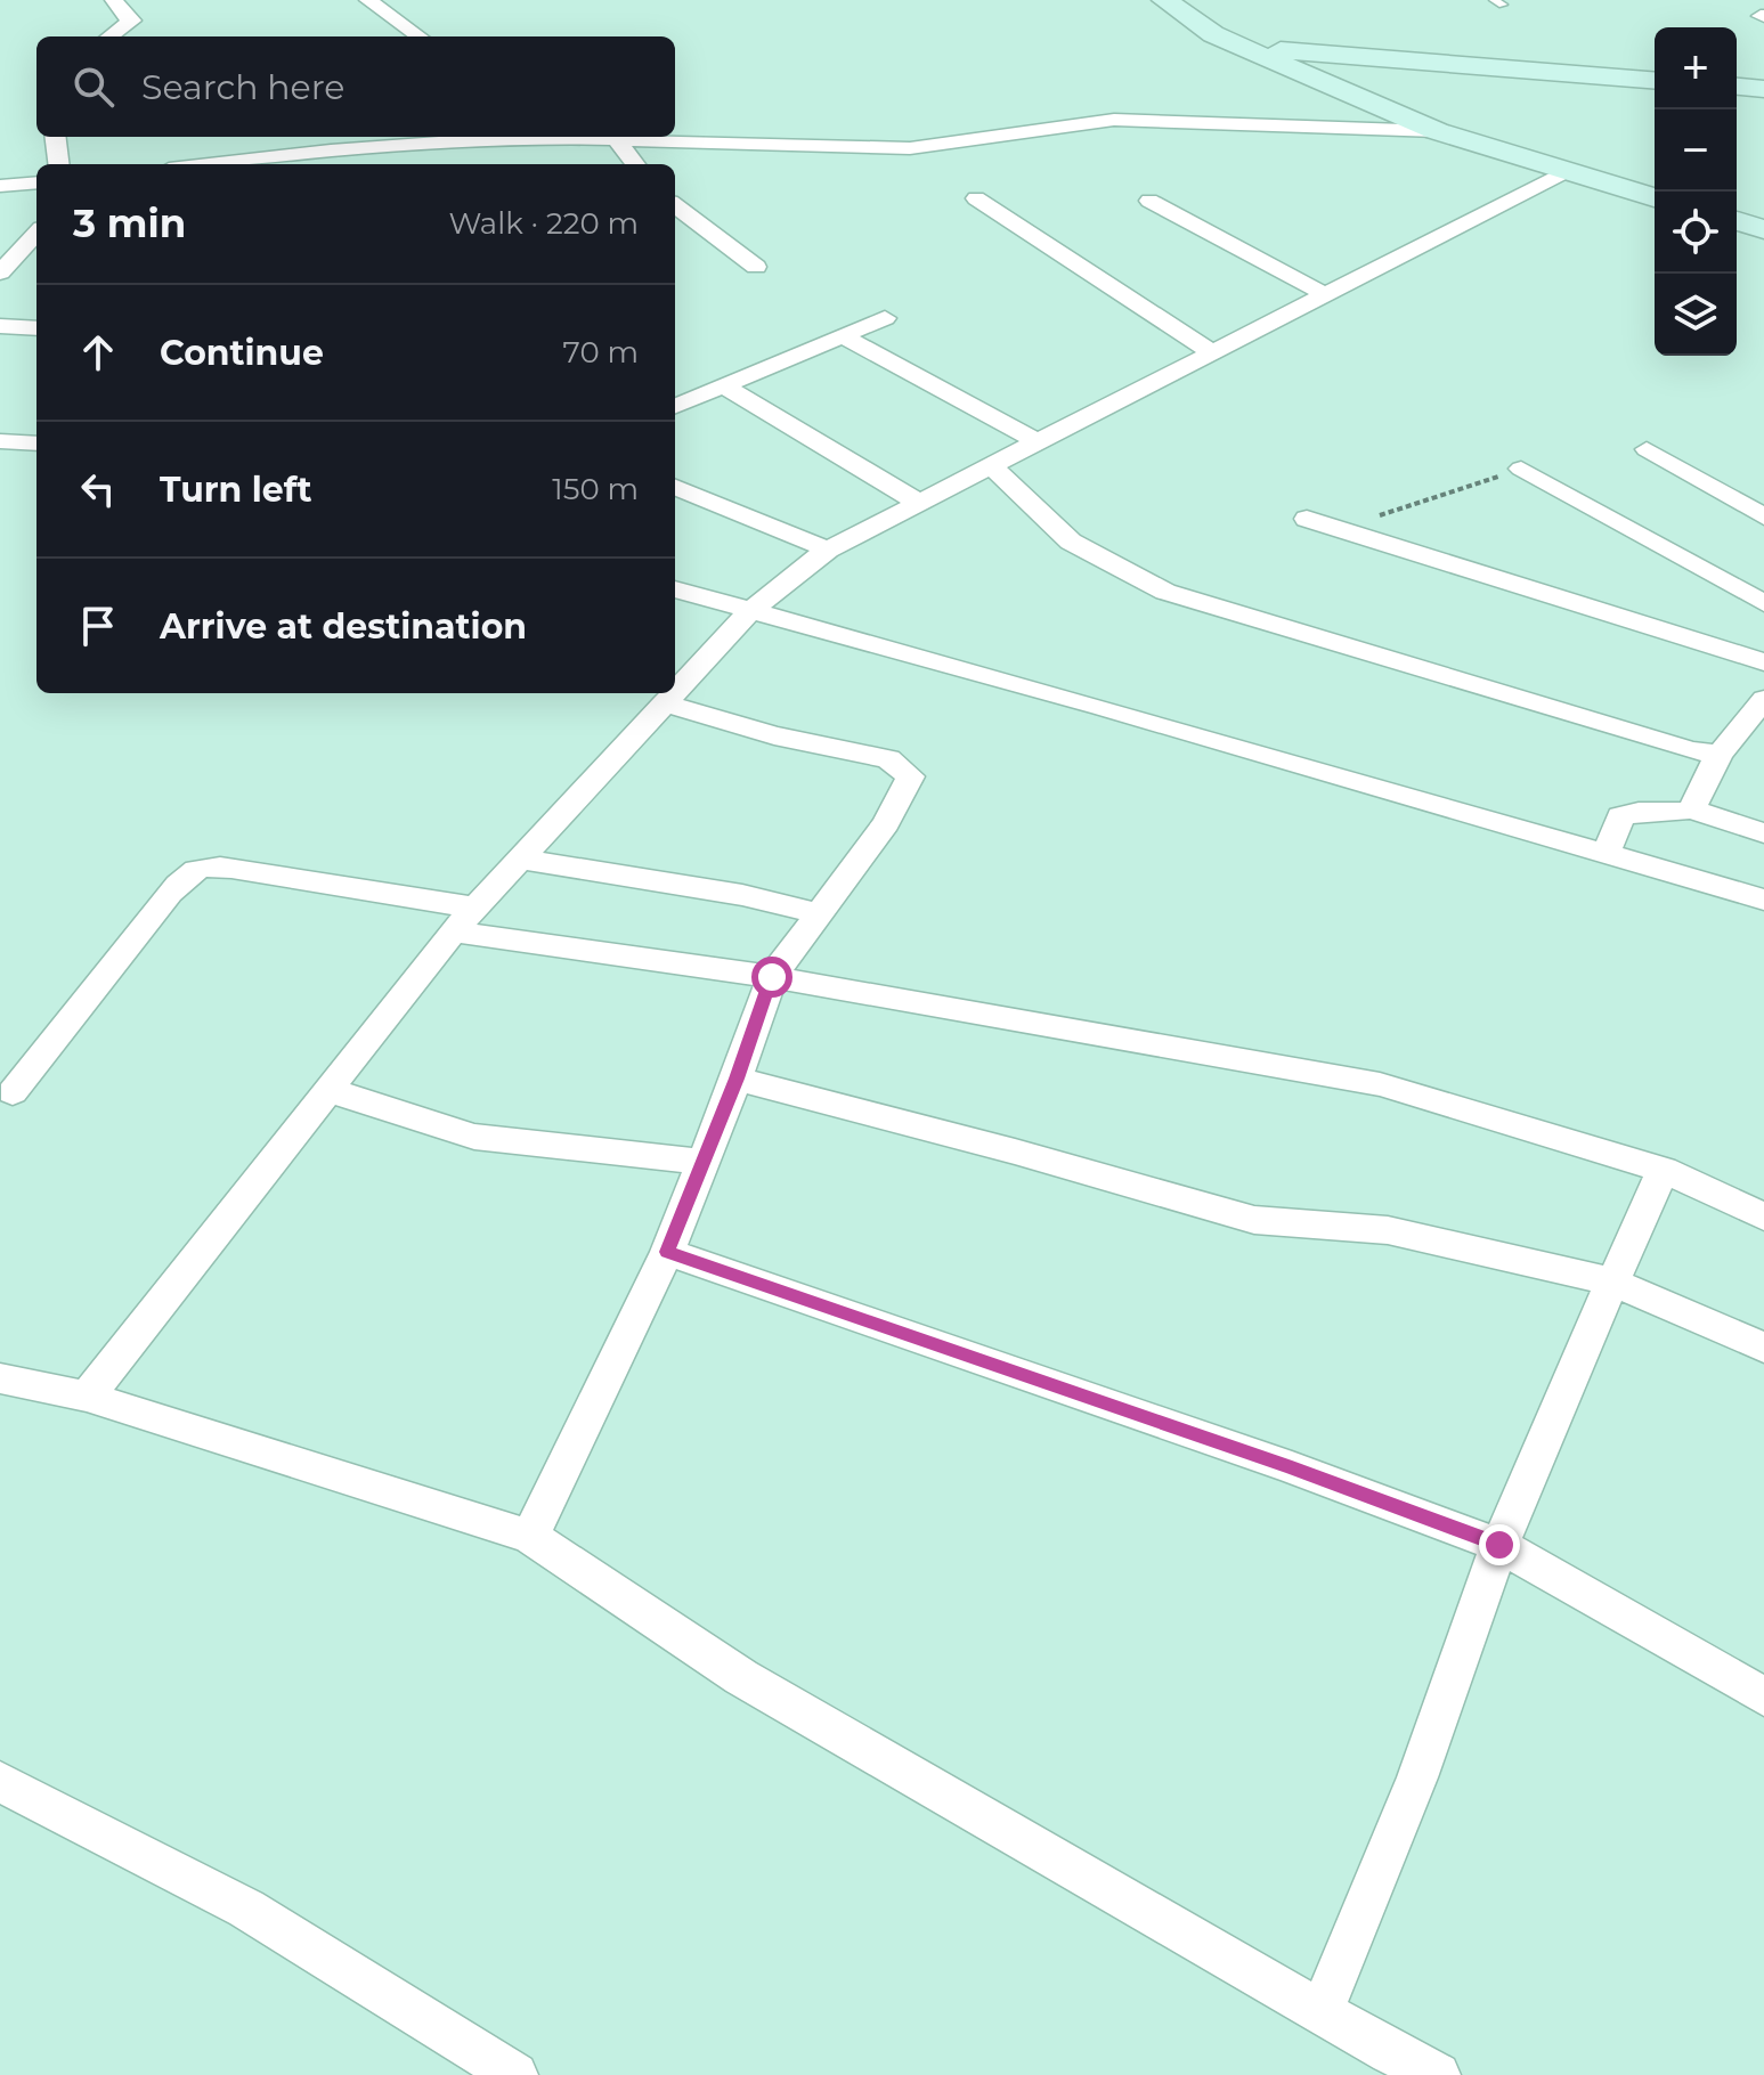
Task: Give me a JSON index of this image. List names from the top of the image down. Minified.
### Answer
{"page":{"map_buttons":["+","−"],"search":"Search here","heading":["3 min","Walk · 220 m"],"list":[["Continue","70 m"],["Turn left","150 m"],"Arrive at destination"]}}
